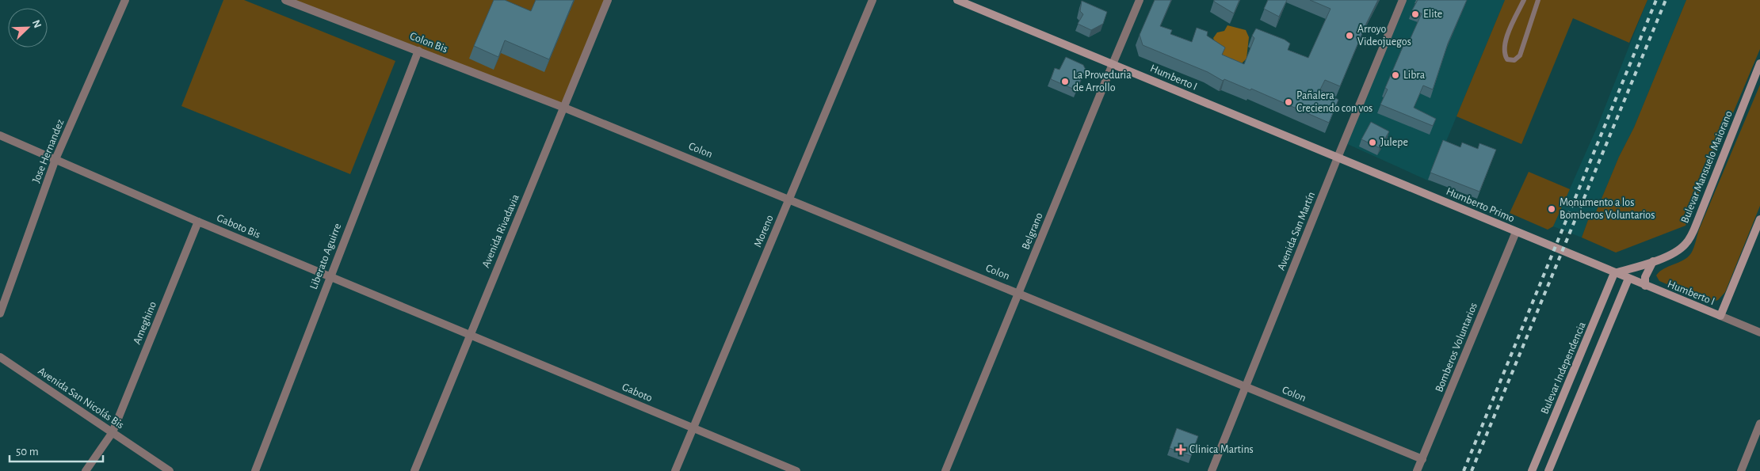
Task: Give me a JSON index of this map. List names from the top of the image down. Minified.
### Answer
{"streets":{"main road":["Humberto I","Bulevar Mansuelo Maiorano","Humberto Primo","Bulevar Independencia"],"street":["Colon Bis","Colon","Jose Hernandez","Gaboto Bis","Avenida Rivadavia","Moreno","Belgrano","Avenida San Martín","Liberato Aguirre","Ameghino","Bomberos Voluntarios","Gaboto","Avenida San Nicolás Bis"]},"crossings":[["Colon Bis","Colon"],["Colon Bis","Avenida Rivadavia"],["Colon Bis","Liberato Aguirre"],["Humberto I","Bulevar Mansuelo Maiorano"],["Humberto I","Humberto Primo"],["Humberto I","Belgrano"],["Humberto I","Avenida San Martín"],["Humberto I","Bulevar Independencia"],["Colon","Avenida Rivadavia"],["Colon","Moreno"],["Colon","Belgrano"],["Colon","Avenida San Martín"],["Colon","Bomberos Voluntarios"],["Jose Hernandez","Gaboto Bis"],["Bulevar Mansuelo Maiorano","Humberto Primo"],["Bulevar Mansuelo Maiorano","Bulevar Independencia"],["Humberto Primo","Avenida San Martín"],["Humberto Primo","Bomberos Voluntarios"],["Humberto Primo","Bulevar Independencia"],["Gaboto Bis","Avenida Rivadavia"],["Gaboto Bis","Liberato Aguirre"],["Gaboto Bis","Ameghino"],["Gaboto Bis","Gaboto"],["Avenida Rivadavia","Gaboto"],["Moreno","Gaboto"],["Ameghino","Avenida San Nicolás Bis"]],"places":{"other":["Elite","Arroyo Videojuegos","Libra","La Proveduria de Arrollo","Pañalera Creciendo con vos","Julepe","Monumento a los Bomberos Voluntarios"],"health":["Clinica Martins"]},"scale_bar":"50 m","north":"top right"}
